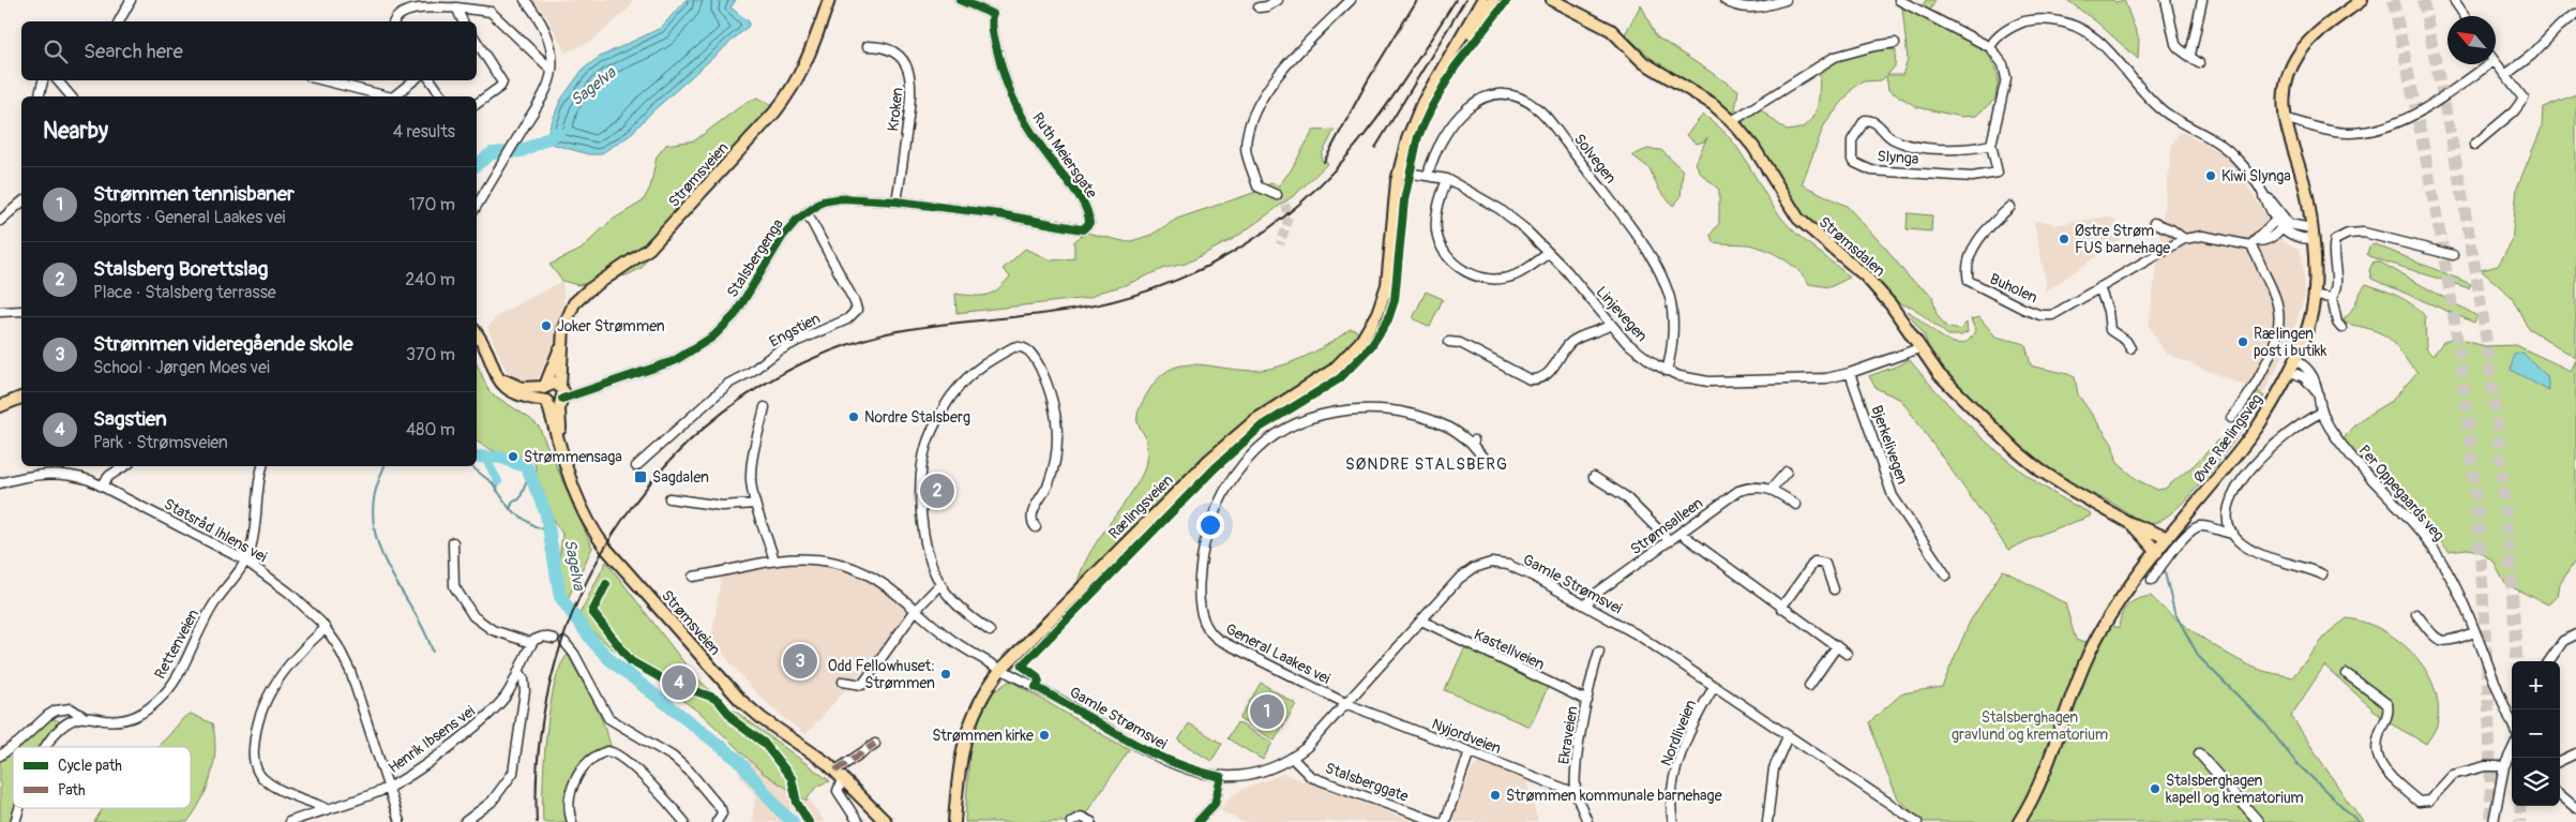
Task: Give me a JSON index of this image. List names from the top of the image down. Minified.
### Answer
{"streets":{"main road":["Strømsveien","Strømsdalen","Øvre Rælingsveg","Rælingsveien"],"street":["Kroken","Ruth Meiersgate","Slynga","Solvegen","Stalsbergenga","Buholen","Linjevegen","Engstien","Bjerkelivegen","Per Oppegaards veg","Strømsalleen","Statsråd Ihlens vei","Gamle Strømsvei","Rettenveien","Kastellveien","General Laakes vei","Nordliveien","Ekraveien","Nyjordveien","Henrik Ibsens vei","Stalsberggate"]},"crossings":[["Kroken","Stalsbergenga"],["Ruth Meiersgate","Stalsbergenga"],["Solvegen","Linjevegen"],["Strømsveien","Stalsbergenga"],["Strømsdalen","Linjevegen"],["Strømsdalen","Øvre Rælingsveg"],["Stalsbergenga","Engstien"],["Linjevegen","Bjerkelivegen"],["Linjevegen","Rælingsveien"],["Øvre Rælingsveg","Per Oppegaards veg"],["Rælingsveien","Gamle Strømsvei"],["Strømsalleen","Gamle Strømsvei"],["Statsråd Ihlens vei","Rettenveien"],["Statsråd Ihlens vei","Henrik Ibsens vei"],["Gamle Strømsvei","Kastellveien"],["Gamle Strømsvei","General Laakes vei"],["Gamle Strømsvei","Nordliveien"],["Gamle Strømsvei","Nyjordveien"],["Gamle Strømsvei","Stalsberggate"],["Kastellveien","Ekraveien"],["General Laakes vei","Nyjordveien"],["Ekraveien","Nyjordveien"]],"districts":["SØNDRE STALSBERG"],"water":["Sagelva"],"parks":["Stalsberghagen gravlund og krematorium"],"places":{"other":["Kiwi Slynga","Østre Strøm FUS barnehage","Joker Strømmen","Rælingen post i butikk","Nordre Stalsberg","Strømmensaga","Odd Fellowhuset: Strømmen","Strømmen kirke","Stalsberghagen kapell og krematorium","Strømmen kommunale barnehage"],"transit":["Sagdalen"]},"legend":["Cycle path","Path"],"north":"top left","page":{"search":"Search here","heading":["Nearby","4 results"],"list":[{"mark":"1","name":"Strømmen tennisbaner","note":"Sports · General Laakes vei","value":"170 m"},{"mark":"2","name":"Stalsberg Borettslag","note":"Place · Stalsberg terrasse","value":"240 m"},{"mark":"3","name":"Strømmen videregående skole","note":"School · Jørgen Moes vei","value":"370 m"},{"mark":"4","name":"Sagstien","note":"Park · Strømsveien","value":"480 m"}],"pins":["2","3","4","1"],"map_buttons":["+","−"]}}
